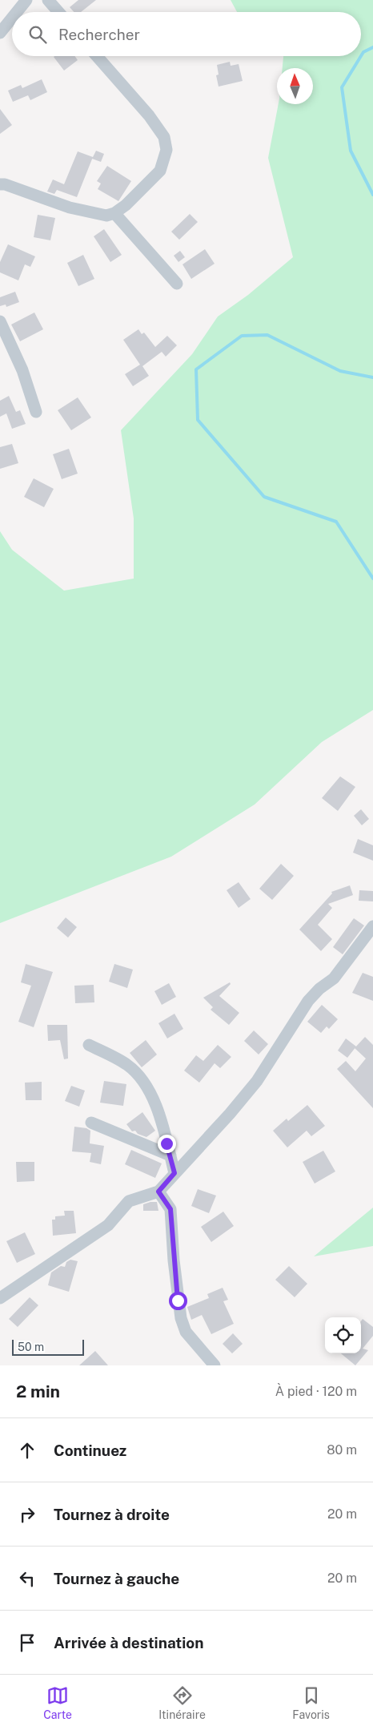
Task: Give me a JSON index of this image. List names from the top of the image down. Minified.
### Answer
{"scale_bar":"50 m","north":"top","page":{"search":"Rechercher","scale":"50 m","heading":["2 min","À pied · 120 m"],"list":[["Continuez","80 m"],["Tournez à droite","20 m"],["Tournez à gauche","20 m"],"Arrivée à destination"],"nav":["Carte","Itinéraire","Favoris"]}}
